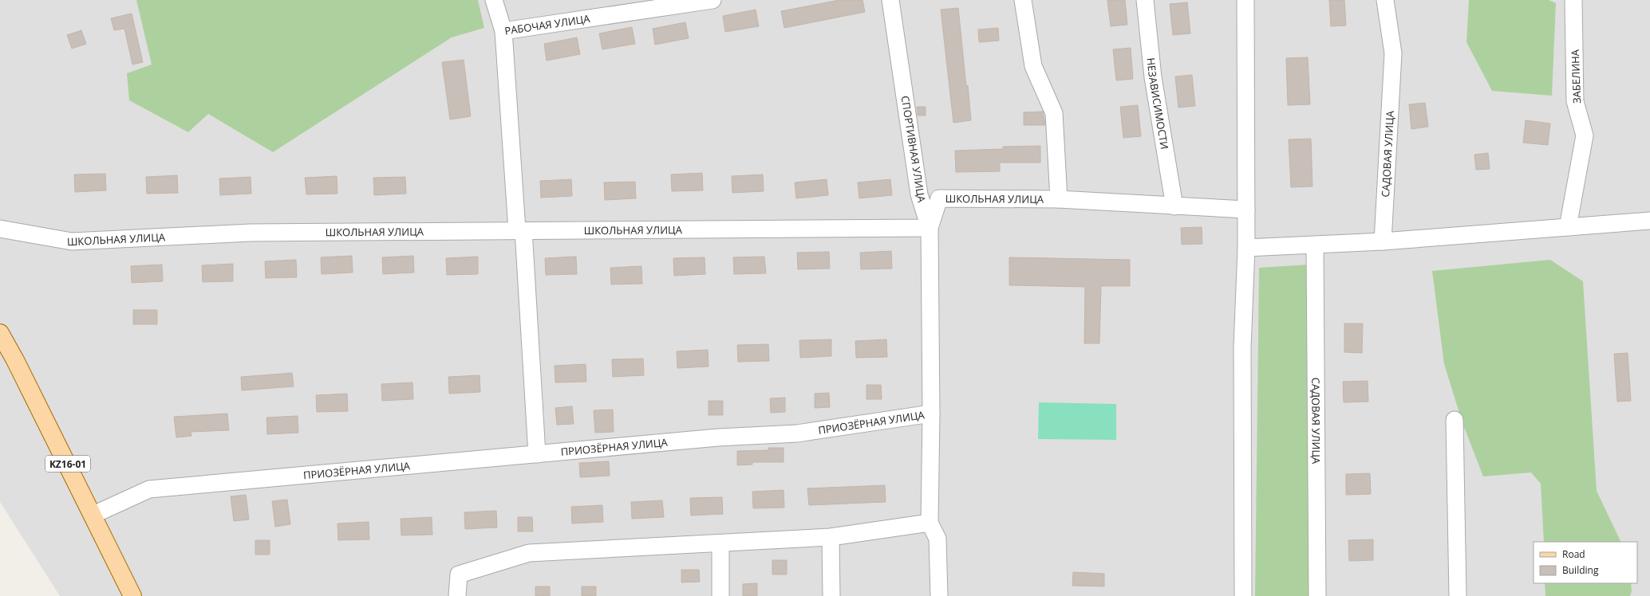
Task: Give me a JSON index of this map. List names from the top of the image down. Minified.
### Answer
{"streets":{"main road":["KZ16-01"],"street":["РАБОЧАЯ УЛИЦА","ЗАБЕЛИНА","НЕЗАВИСИМОСТИ","СПОРТИВНАЯ УЛИЦА","САДОВАЯ УЛИЦА","ШКОЛЬНАЯ УЛИЦА","ПРИОЗЁРНАЯ УЛИЦА"]},"crossings":[["РАБОЧАЯ УЛИЦА","ШКОЛЬНАЯ УЛИЦА"],["РАБОЧАЯ УЛИЦА","ПРИОЗЁРНАЯ УЛИЦА"],["НЕЗАВИСИМОСТИ","ШКОЛЬНАЯ УЛИЦА"],["СПОРТИВНАЯ УЛИЦА","ШКОЛЬНАЯ УЛИЦА"],["СПОРТИВНАЯ УЛИЦА","ПРИОЗЁРНАЯ УЛИЦА"],["ПРИОЗЁРНАЯ УЛИЦА","KZ16-01"]],"legend":["Road","Building"]}
